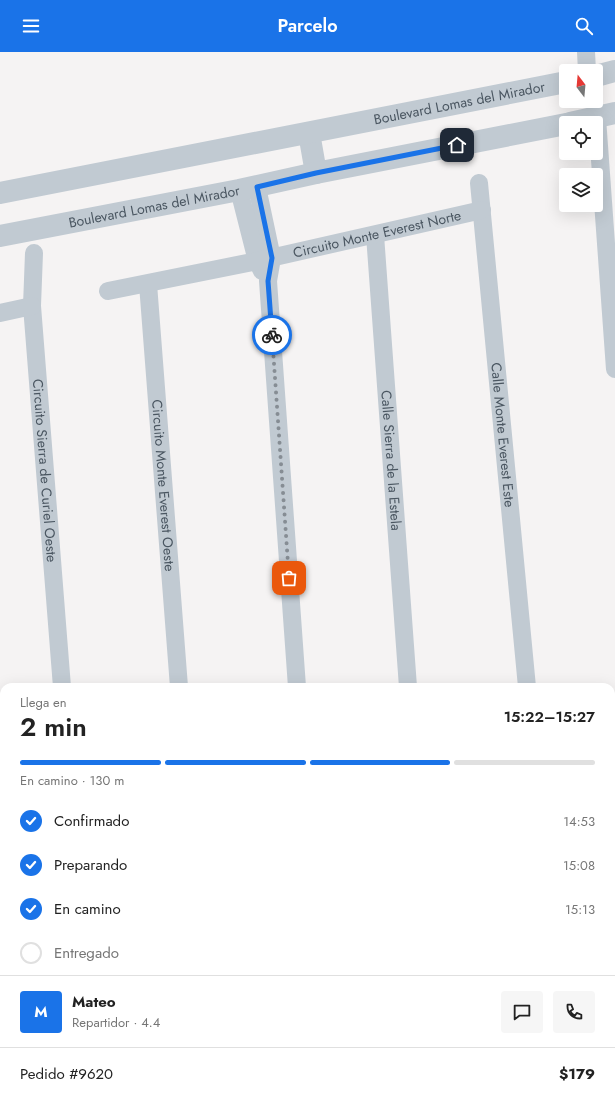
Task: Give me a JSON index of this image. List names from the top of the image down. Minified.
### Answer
{"streets":{"street":["Boulevard Lomas del Mirador","Circuito Monte Everest Norte","Calle Monte Everest Este","Calle Sierra de la Estela","Circuito Sierra de Curiel Oeste","Circuito Monte Everest Oeste"]},"crossings":[["Circuito Monte Everest Norte","Calle Monte Everest Este"],["Circuito Monte Everest Norte","Calle Sierra de la Estela"],["Circuito Monte Everest Norte","Circuito Monte Everest Oeste"]],"north":"top","page":{"header":"Parcelo","heading":["2 min","Llega en","15:22–15:27"],"panel":["Mateo","Repartidor · 4.4","Pedido #9620","$179"],"bar":"En camino · 130 m","list":[["Confirmado","14:53"],["Preparando","15:08"],["En camino","15:13"],"Entregado"],"round":"M"}}
